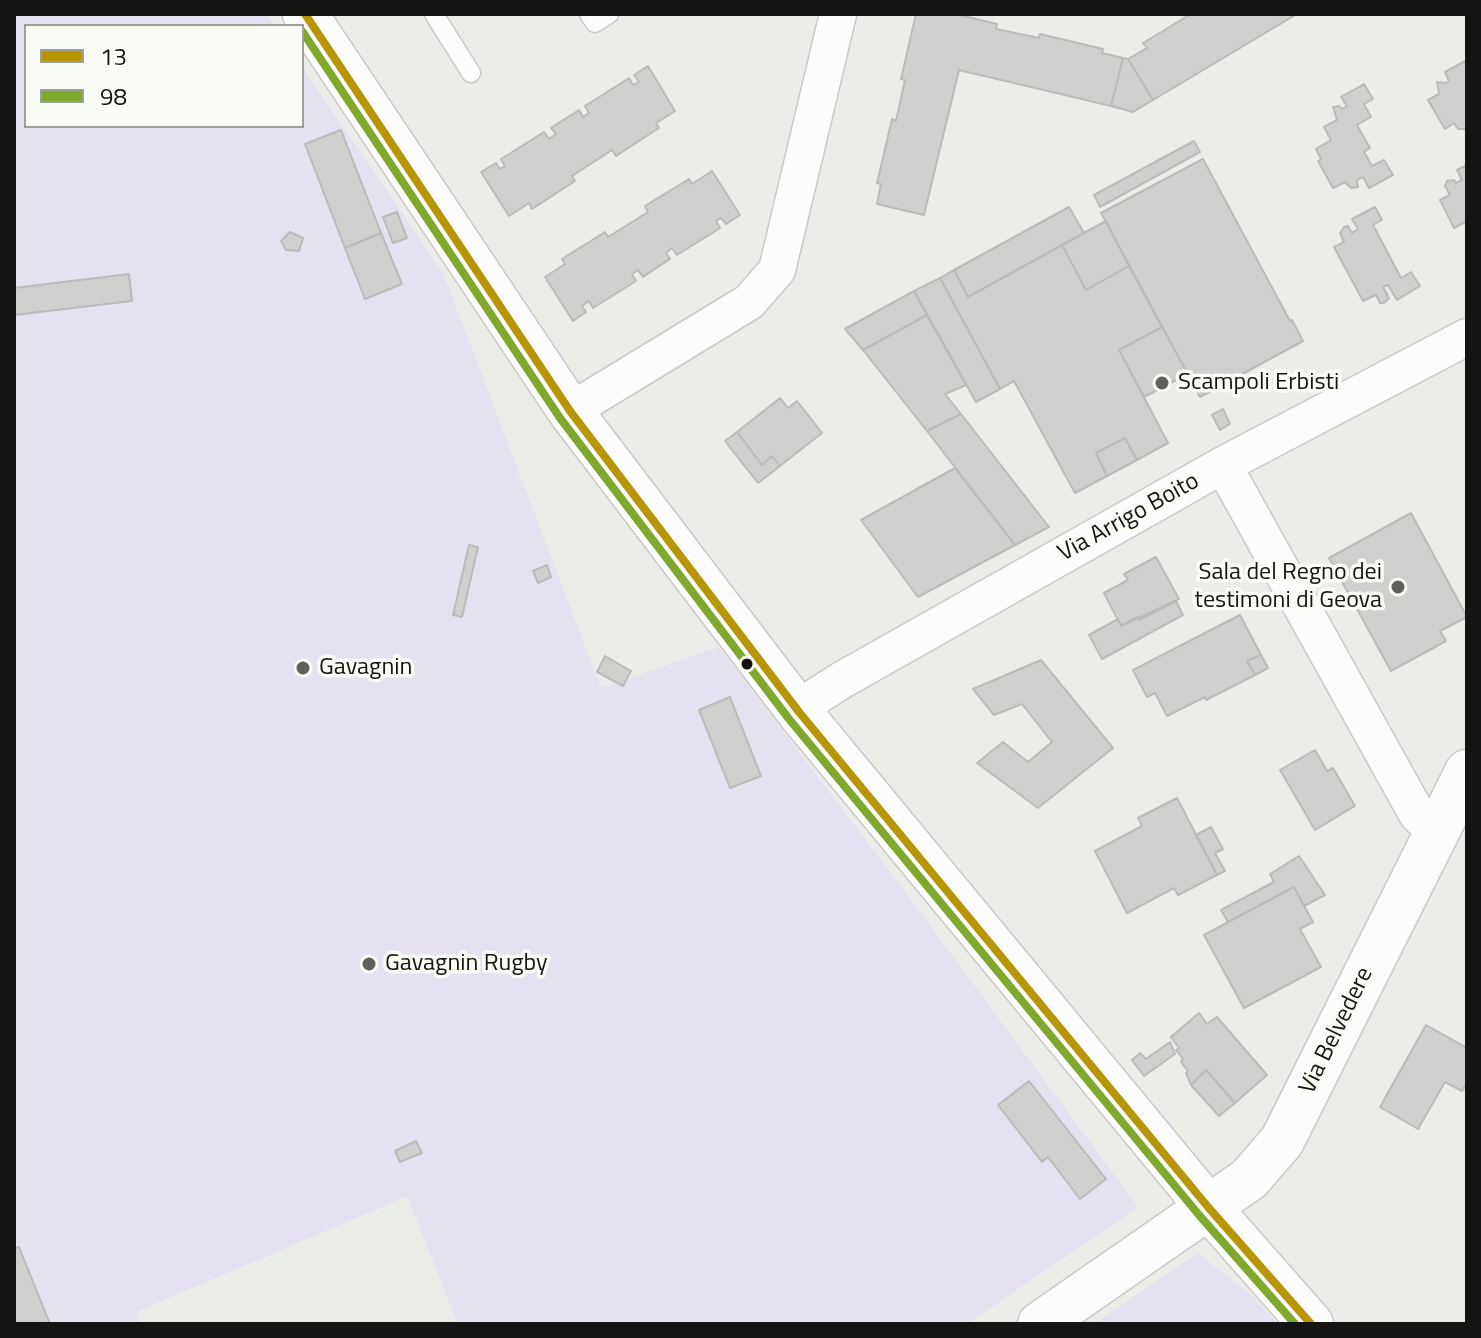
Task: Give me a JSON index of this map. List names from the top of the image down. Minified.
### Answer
{"streets":{"street":["Via Arrigo Boito","Via Belvedere"]},"places":["Scampoli Erbisti","Sala del Regno dei testimoni di Geova","Gavagnin","Gavagnin Rugby"],"lines":["transit line 13","transit line 98"],"legend":["13","98"]}
